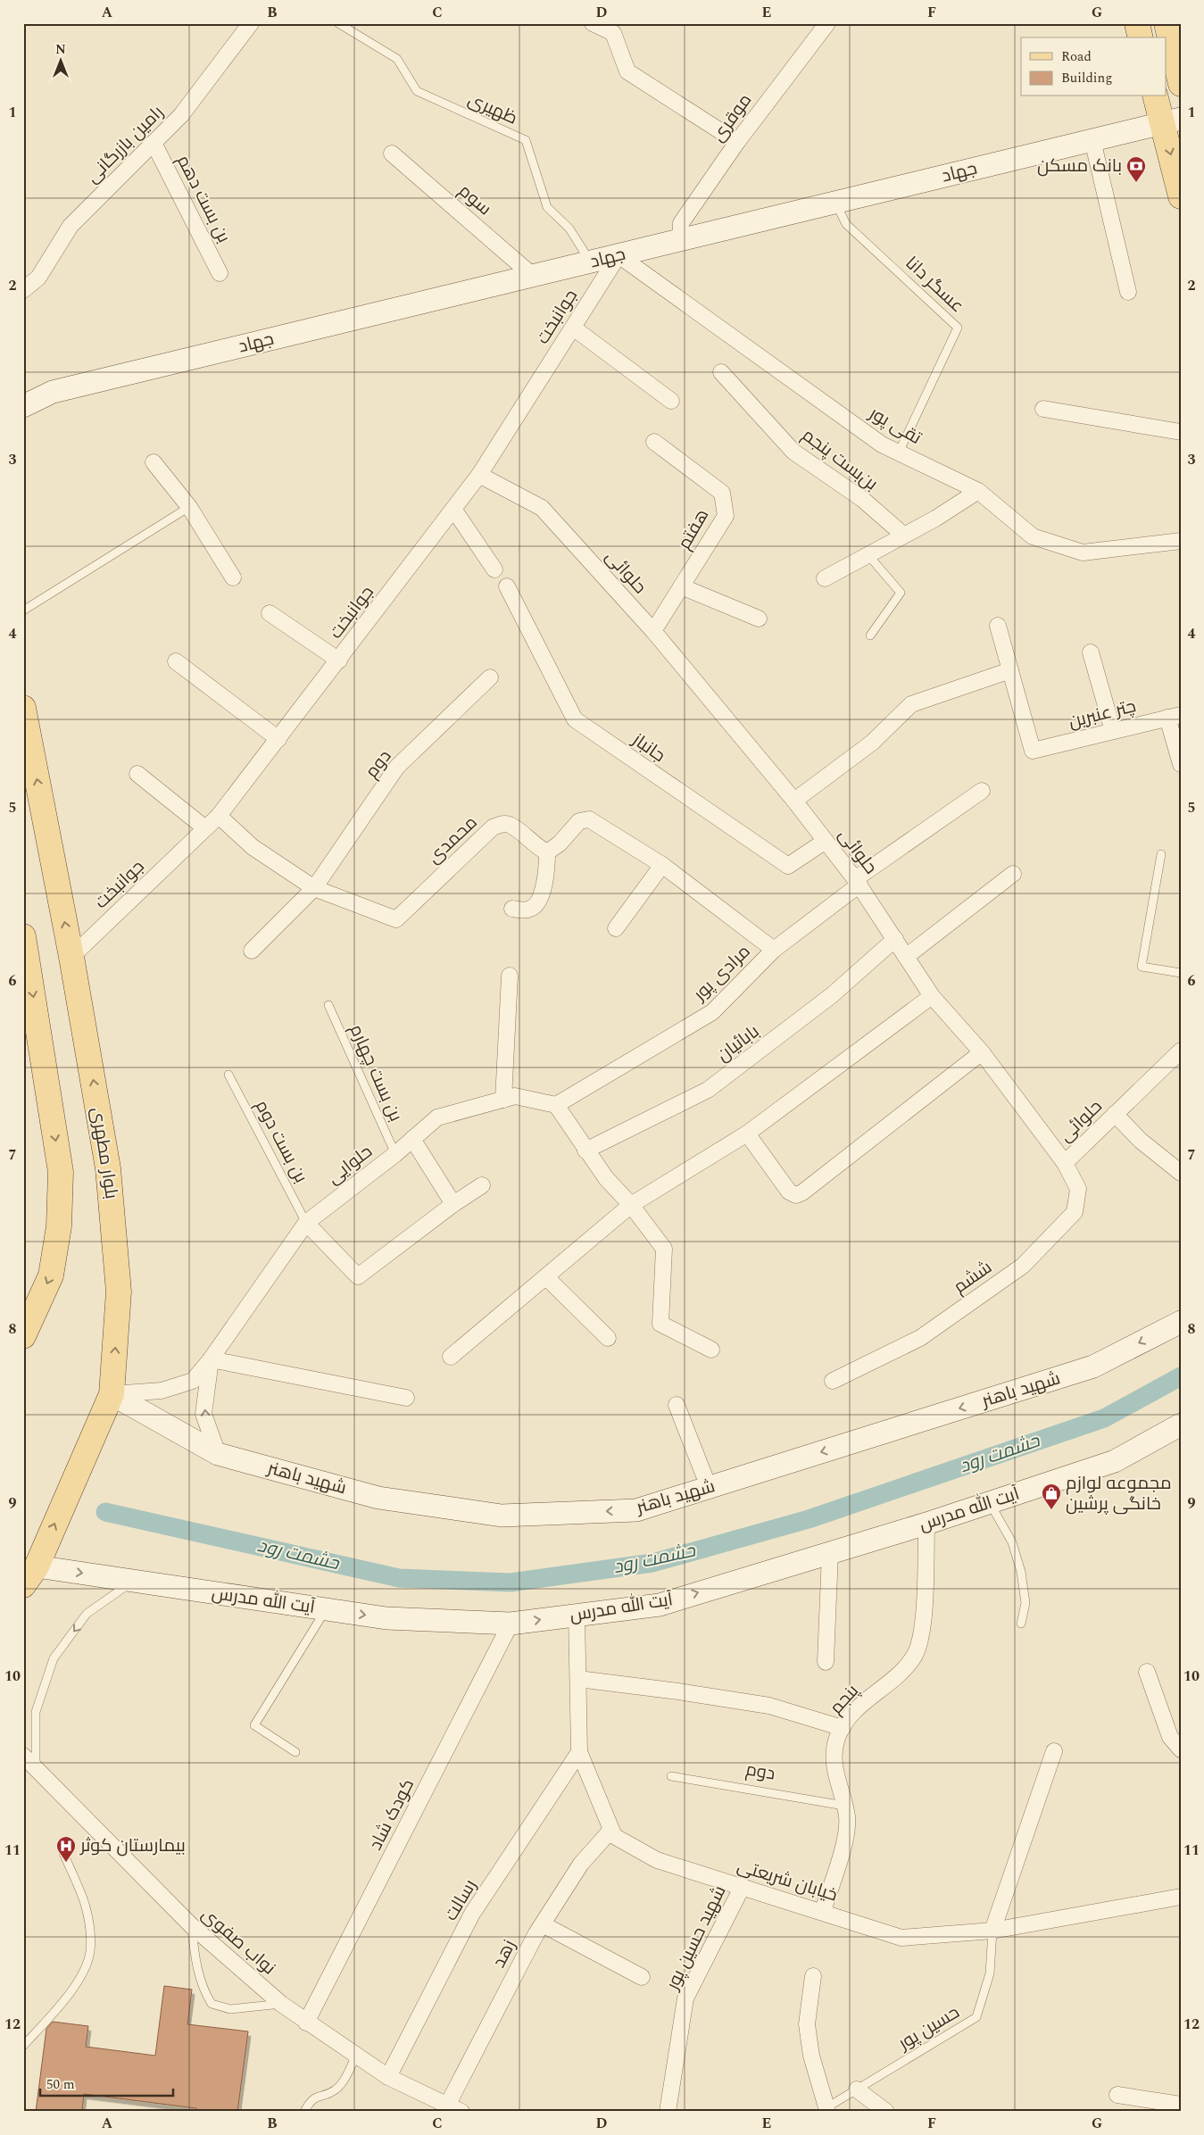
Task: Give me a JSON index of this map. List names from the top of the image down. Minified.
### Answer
{"streets":{"main road":["جهاد","بلوار مطهری","شهید باهنر","آیت الله مدرس"],"street":["موقری","رامین بازرگانی","بن بست دهم","سوم","جوانبخت","تقی پور","بن‌بست پنجم","هفتم","حلوائی","چتر عنبرین","جانباز","دوم","محمدی","مرادی پور","بابائیان","حلوایی","ششم","پنجم","کودک شاد","خیابان شریعتی","رسالت","شهید حسین پور","نواب صفوی","زهد"],"lane":["ظهیری","عسگر دانا","بن بست چهارم","بن بست دوم","حسین پور"]},"crossings":[["ظهیری","جهاد"],["موقری","جهاد"],["رامین بازرگانی","بن بست دهم"],["جهاد","سوم"],["جهاد","عسگر دانا"],["جهاد","جوانبخت"],["جهاد","تقی پور"],["عسگر دانا","تقی پور"],["جوانبخت","تقی پور"],["جوانبخت","حلوائی"],["جوانبخت","محمدی"],["جوانبخت","بلوار مطهری"],["هفتم","حلوائی"],["حلوائی","جانباز"],["حلوائی","مرادی پور"],["حلوائی","بابائیان"],["حلوائی","ششم"],["دوم","محمدی"],["دوم","پنجم"],["مرادی پور","حلوایی"],["بن بست چهارم","حلوایی"],["بن بست دوم","حلوایی"],["بلوار مطهری","حلوایی"],["بلوار مطهری","شهید باهنر"],["بلوار مطهری","آیت الله مدرس"],["حلوایی","شهید باهنر"],["آیت الله مدرس","پنجم"],["آیت الله مدرس","کودک شاد"],["آیت الله مدرس","خیابان شریعتی"],["پنجم","خیابان شریعتی"],["کودک شاد","نواب صفوی"],["خیابان شریعتی","رسالت"],["خیابان شریعتی","شهید حسین پور"],["خیابان شریعتی","زهد"],["خیابان شریعتی","حسین پور"],["رسالت","نواب صفوی"],["نواب صفوی","زهد"]],"one_way":["شهید باهنر","آیت الله مدرس"],"water":["حشمت رود"],"places":{"bank":["بانک مسکن"],"shop":["مجموعه لوازم خانگی پرشین"],"hospital":["بیمارستان کوثر"]},"legend":["Road","Building"],"scale_bar":"50 m","north":"top","grid":{"columns":["A","B","C","D","E","F","G"],"rows":["1","2","3","4","5","6","7","8","9","10","11","12"]}}
